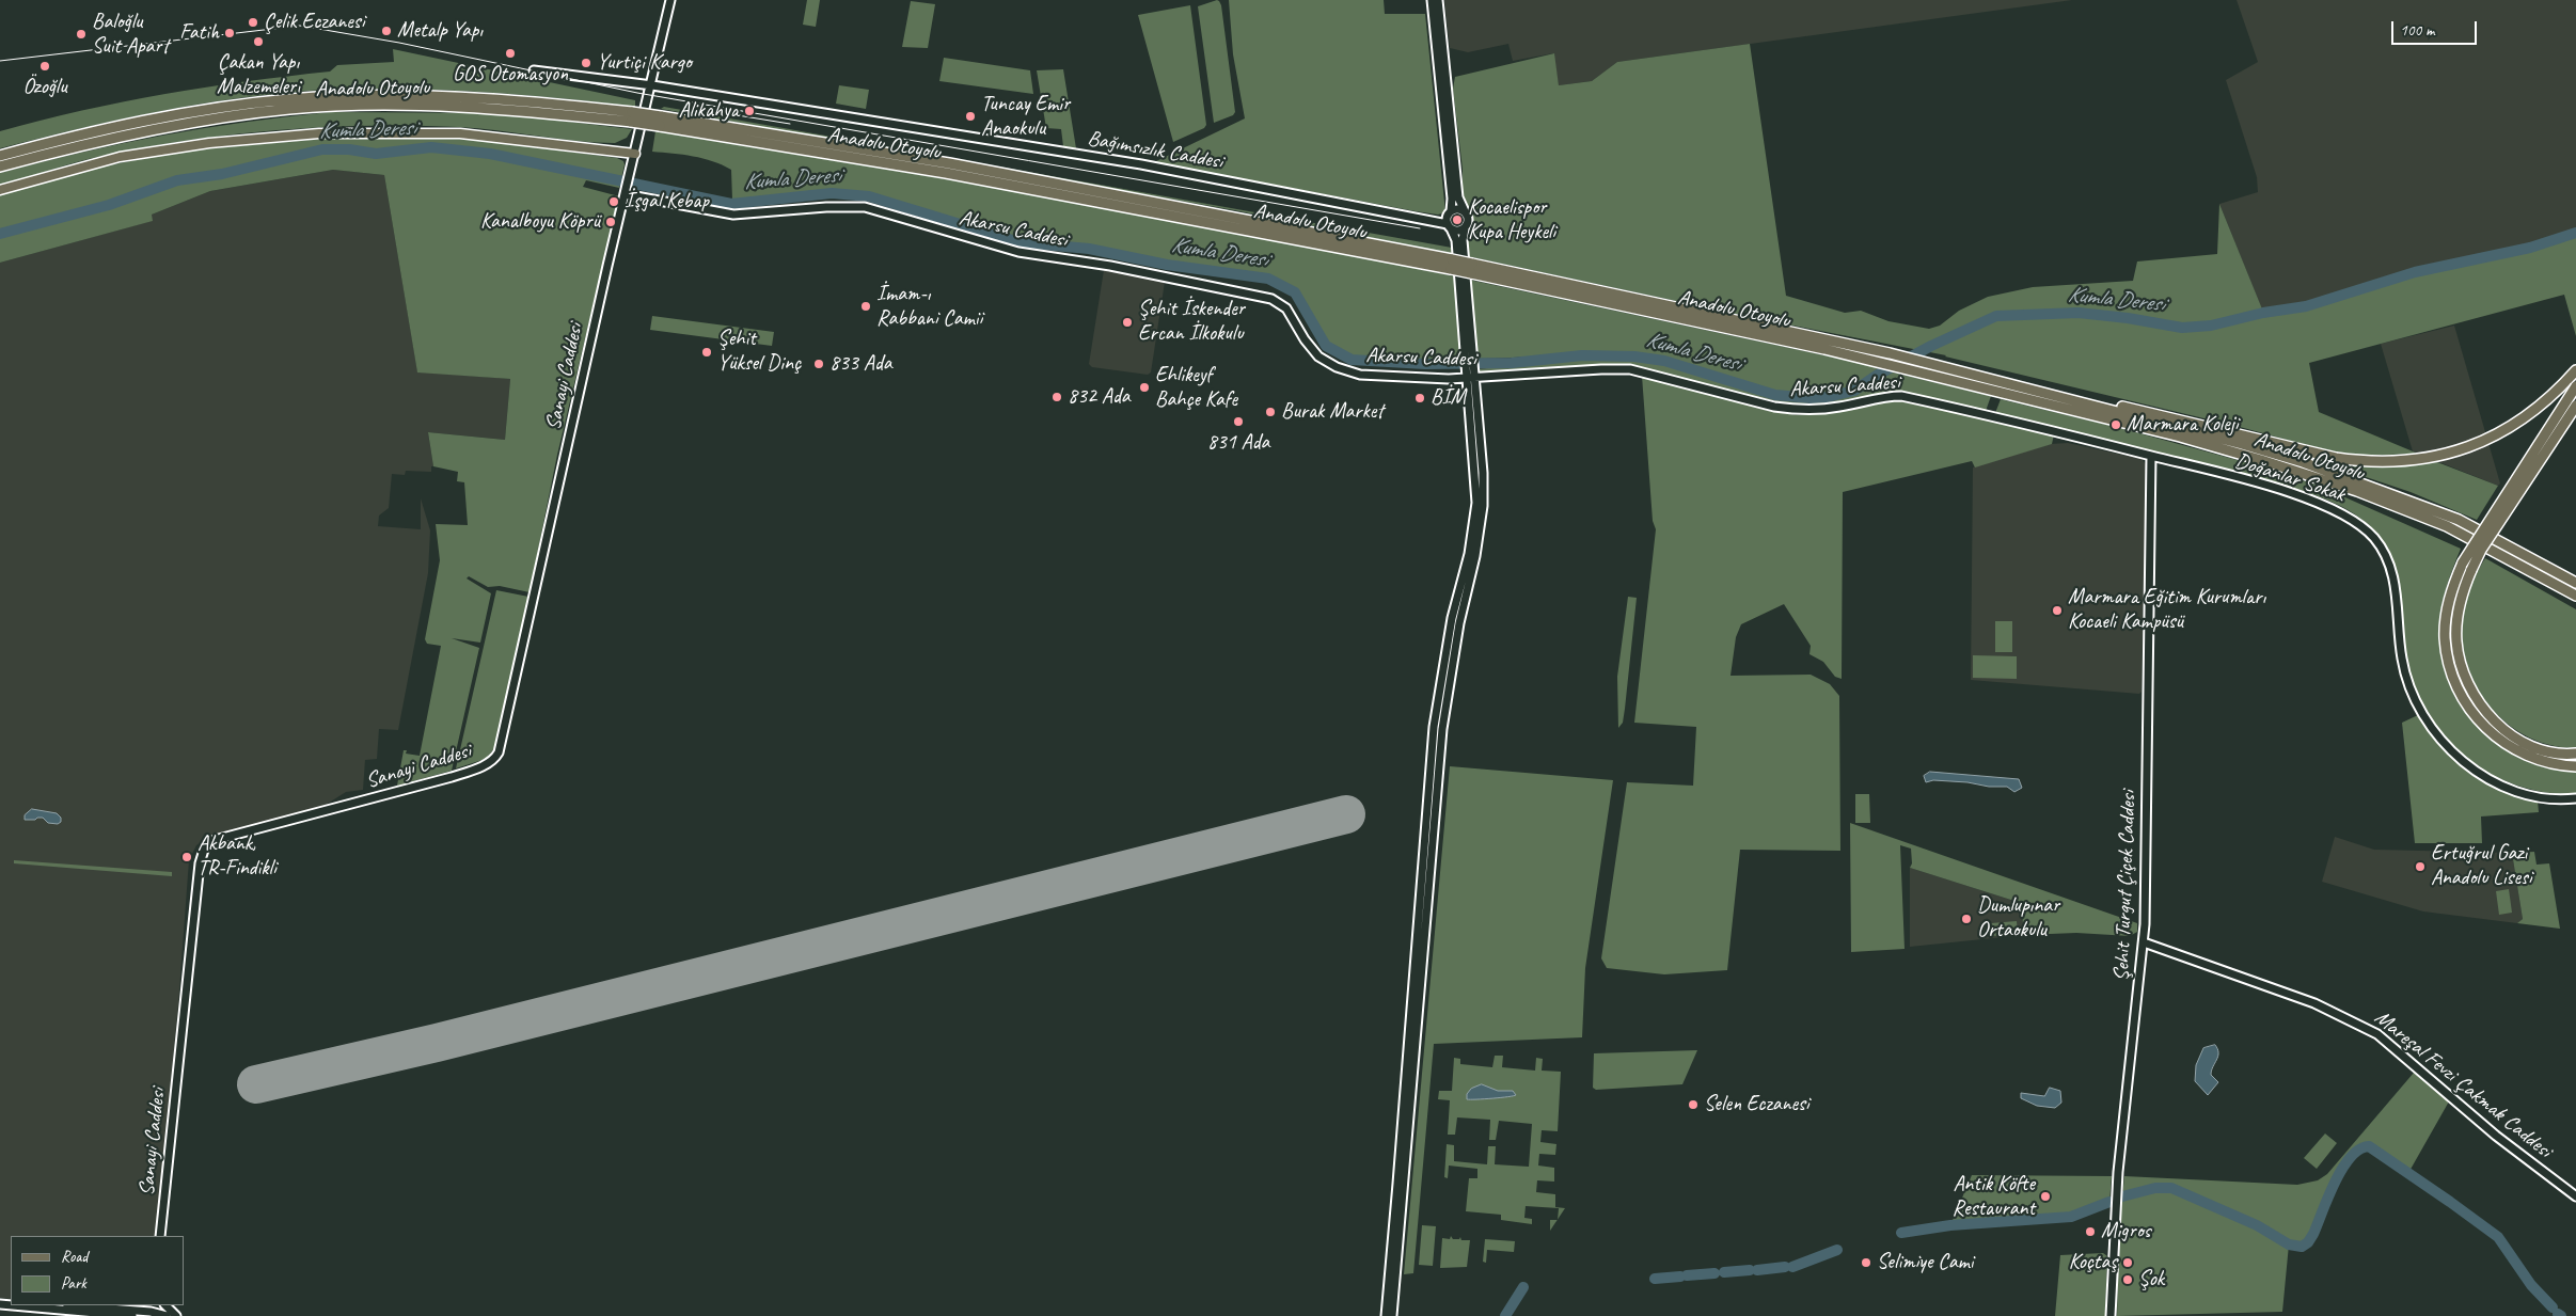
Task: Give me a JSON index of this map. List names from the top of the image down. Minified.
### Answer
{"streets":{"highway":["Anadolu Otoyolu"],"main road":["Bağımsızlık Caddesi","Akarsu Caddesi","Sanayi Caddesi","Doğanlar Sokak","Şehit Turgut Çiçek Caddesi","Mareşal Fevzi Çakmak Caddesi"]},"crossings":[["Bağımsızlık Caddesi","Sanayi Caddesi"],["Akarsu Caddesi","Sanayi Caddesi"],["Akarsu Caddesi","Doğanlar Sokak"],["Akarsu Caddesi","Şehit Turgut Çiçek Caddesi"],["Doğanlar Sokak","Şehit Turgut Çiçek Caddesi"],["Şehit Turgut Çiçek Caddesi","Mareşal Fevzi Çakmak Caddesi"]],"water":["Kumla Deresi"],"places":["Çelik Eczanesi","Metalp Yapı","Fatih","Baloğlu Suit Apart","Çakan Yapı Malzemeleri","GOS Otomasyon","Yurtiçi Kargo","Özoğlu","Alikahya","Tuncay Emir Anaokulu","İşgal Kebap","Kocaelispor Kupa Heykeli","Kanalboyu Köprü","İmam-ı Rabbani Camii","Şehit İskender Ercan İlkokulu","Şehit Yüksel Dinç","833 Ada","Ehlikeyf Bahçe Kafe","832 Ada","BİM","Burak Market","831 Ada","Marmara Koleji","Marmara Eğitim Kurumları Kocaeli Kampüsü","Akbank, TR-Findikli","Ertuğrul Gazi Anadolu Lisesi","Dumlupınar Ortaokulu","Selen Eczanesi","Antik Köfte Restaurant","Migros","Selimiye Cami","Koçtaş","Şok"],"legend":["Road","Park"],"scale_bar":"100 m"}
